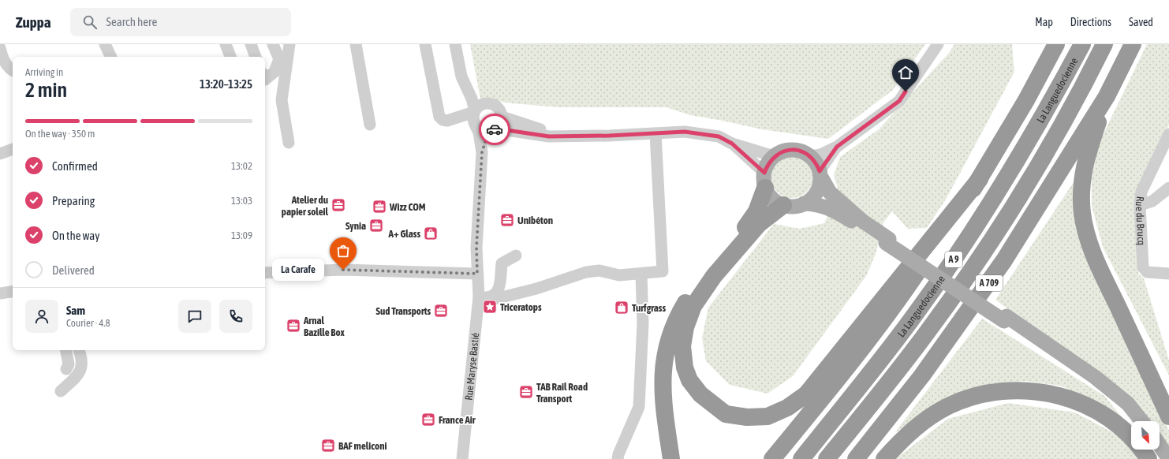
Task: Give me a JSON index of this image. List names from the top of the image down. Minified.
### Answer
{"streets":{"highway":["La Languedocienne","A 9","A 709"],"street":["Rue du Brucq","Rue Maryse Bastié"]},"places":{"office":["Atelier du papier soleil","Wizz COM","Unibéton","Synia","Sud Transports","Arnal Bazille Box","TAB Rail Road Transport","France Air","BAF meliconi"],"shop":["A+ Glass","Turfgrass"],"other":["La Carafe"],"place":["Triceratops"]},"north":"bottom right","page":{"header":"Zuppa","search":"Search here","nav":["Map","Directions","Saved"],"heading":["2 min","Arriving in","13:20–13:25"],"panel":["Sam","Courier · 4.8"],"bar":"On the way · 350 m","list":[["Confirmed","13:02"],["Preparing","13:03"],["On the way","13:09"],"Delivered"],"bubble":"La Carafe"}}
